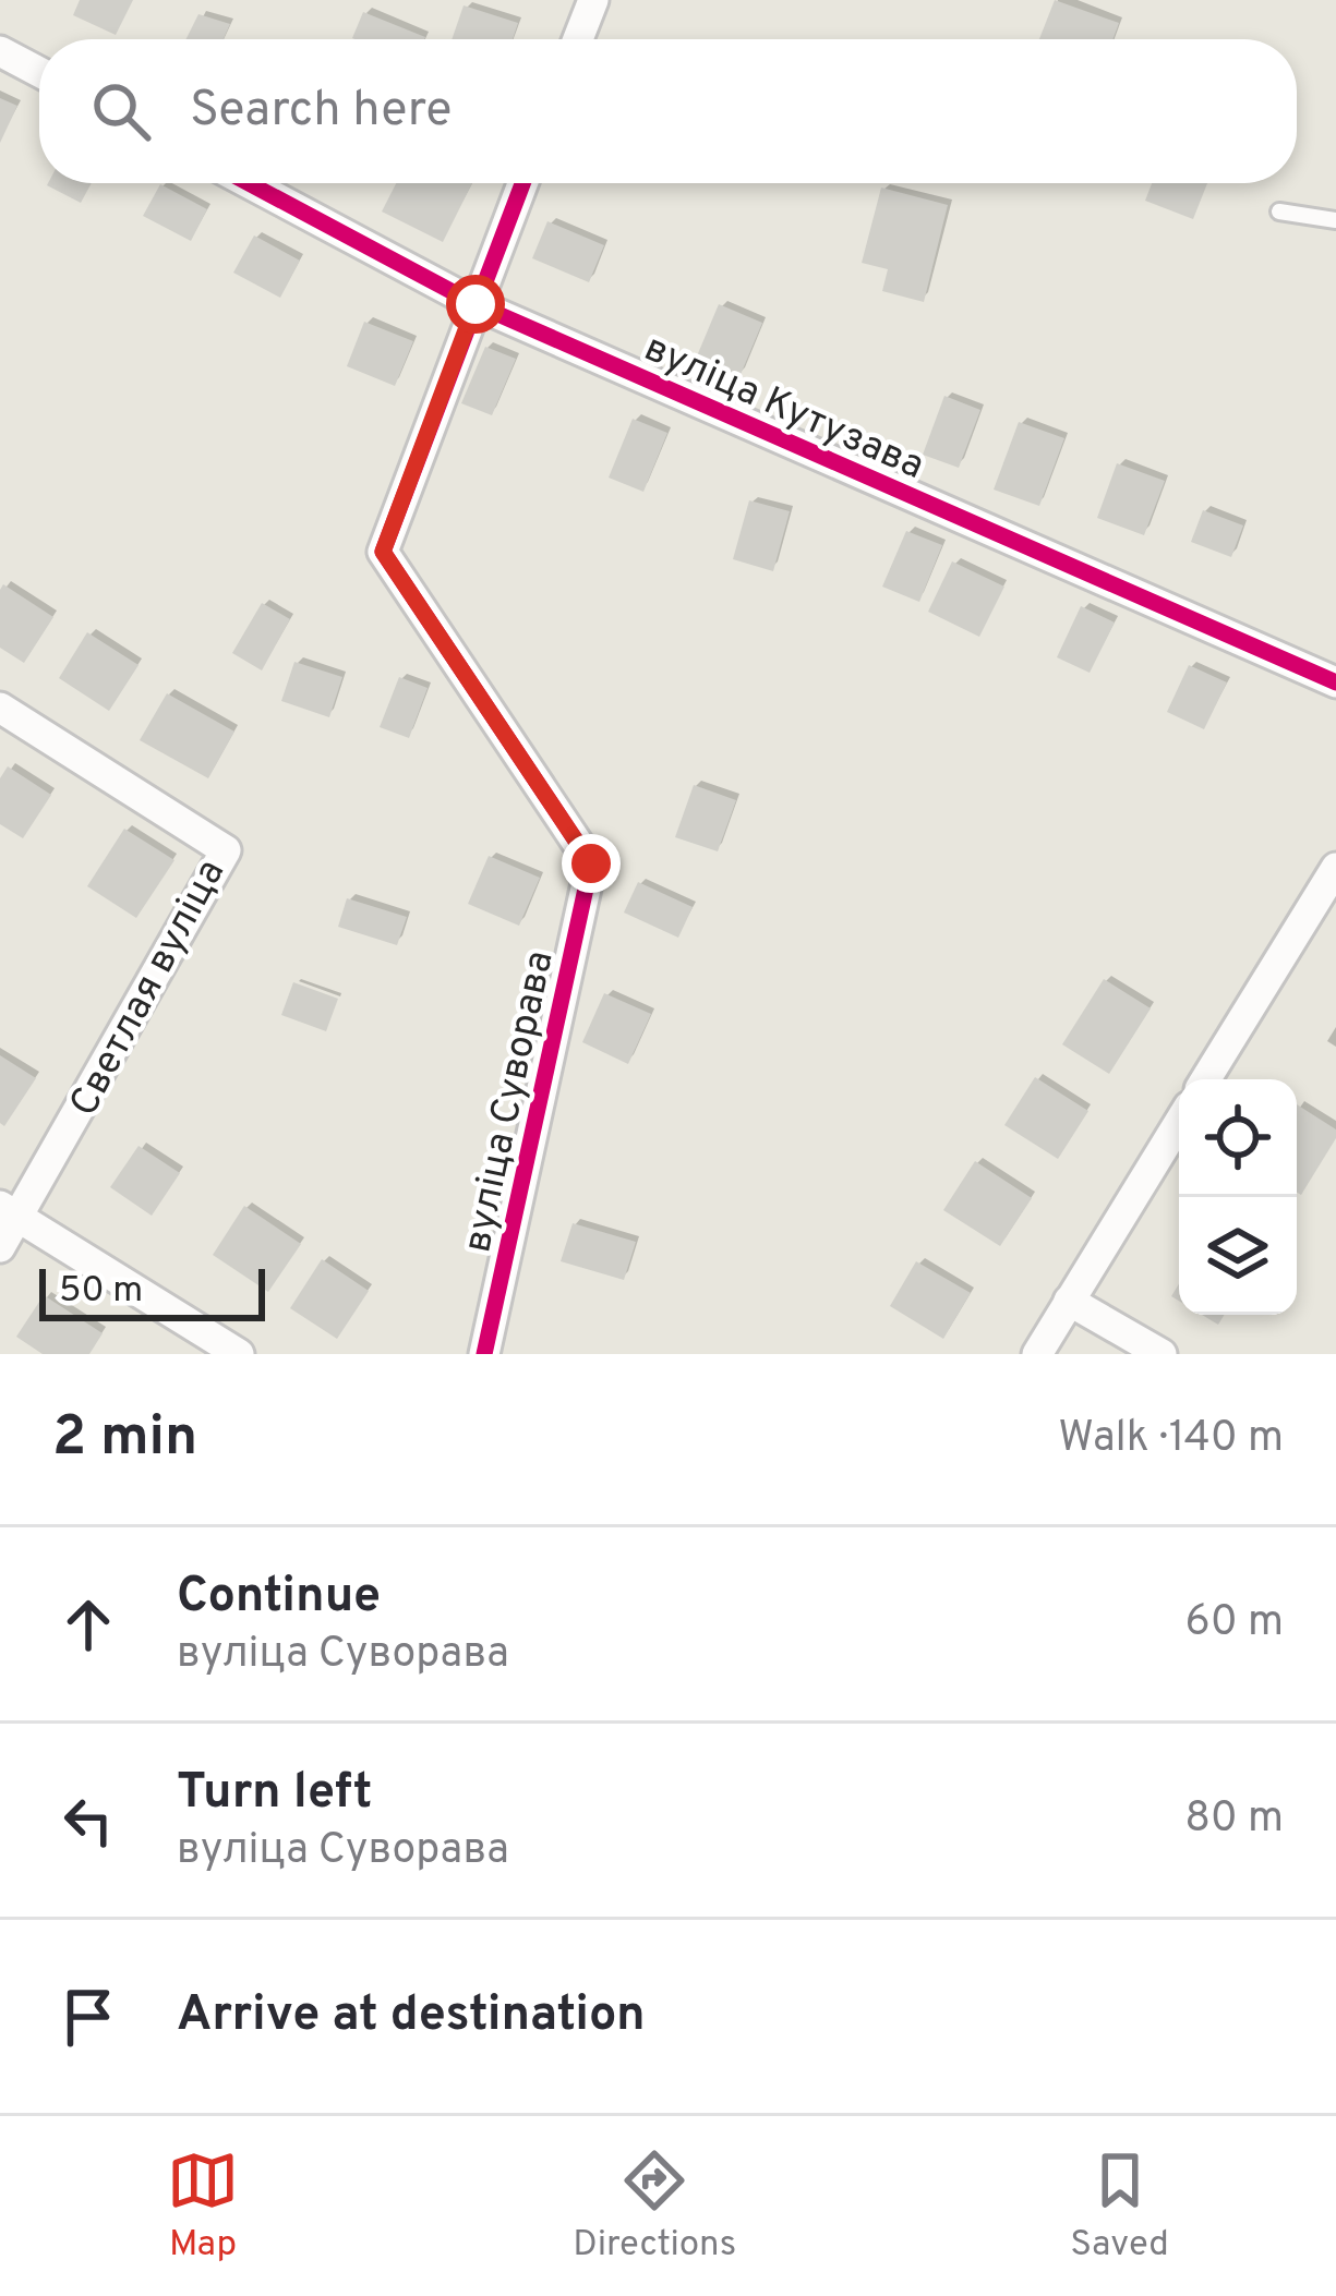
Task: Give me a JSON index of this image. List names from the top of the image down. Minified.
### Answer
{"streets":{"street":["вуліца Кутузава","Светлая вуліца","вуліца Суворава"]},"crossings":[["вуліца Кутузава","вуліца Суворава"]],"scale_bar":"50 m","page":{"search":"Search here","scale":"50 m","heading":["2 min","Walk · 140 m"],"list":[["Continue","вуліца Суворава","60 m"],["Turn left","вуліца Суворава","80 m"],"Arrive at destination"],"nav":["Map","Directions","Saved"]}}
